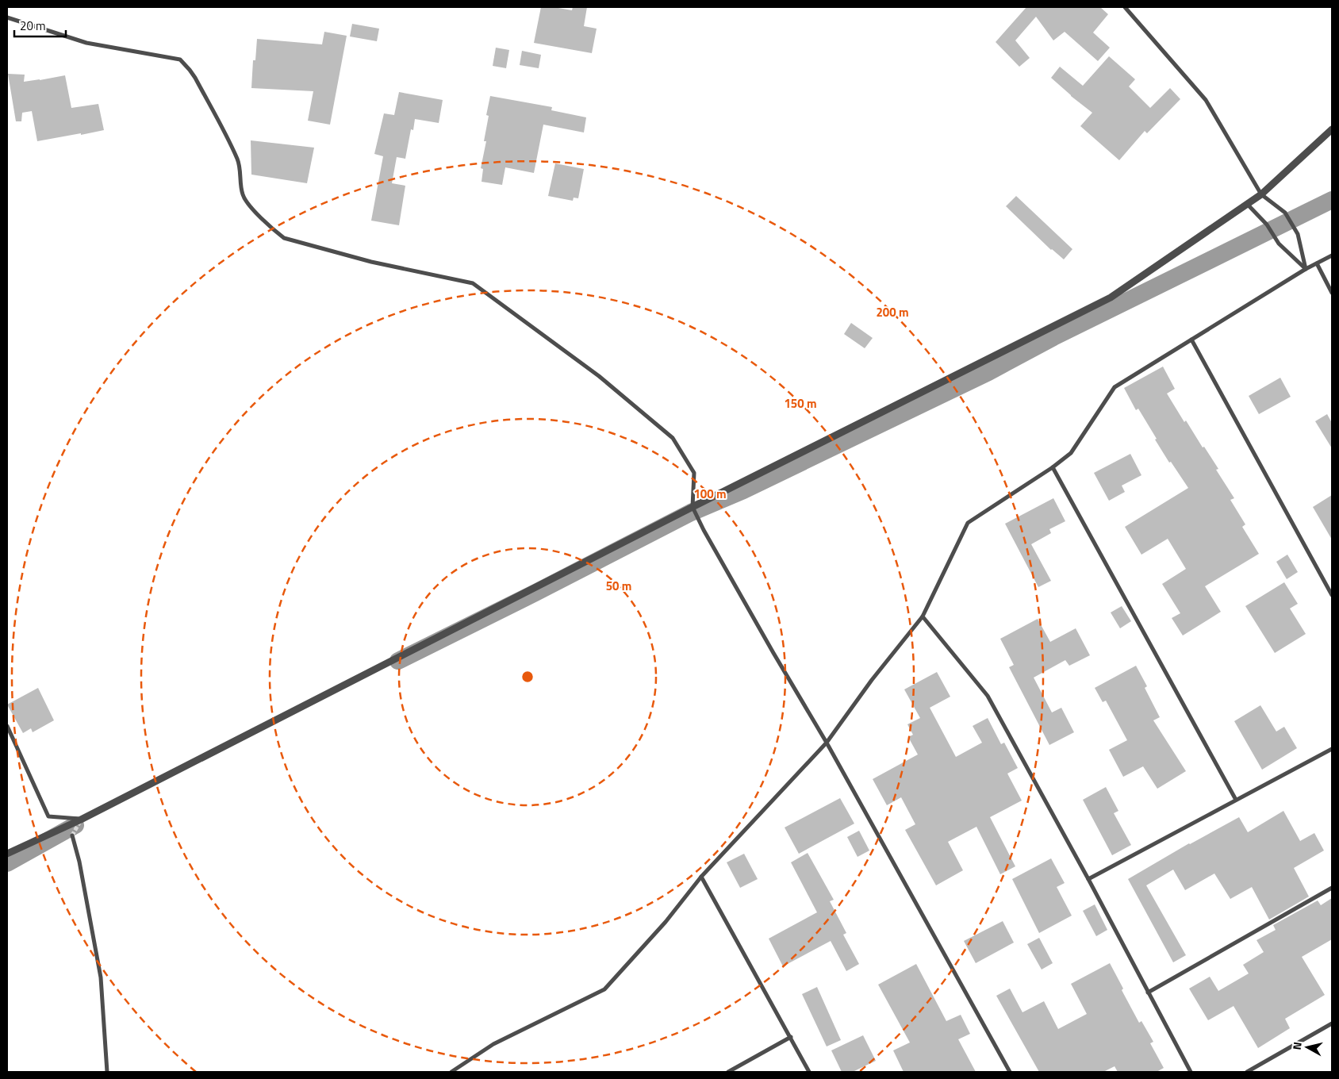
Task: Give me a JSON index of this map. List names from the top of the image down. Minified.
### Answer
{"scale_bar":"20 m","north":"left","rings":["200 m","150 m","100 m","50 m"]}
